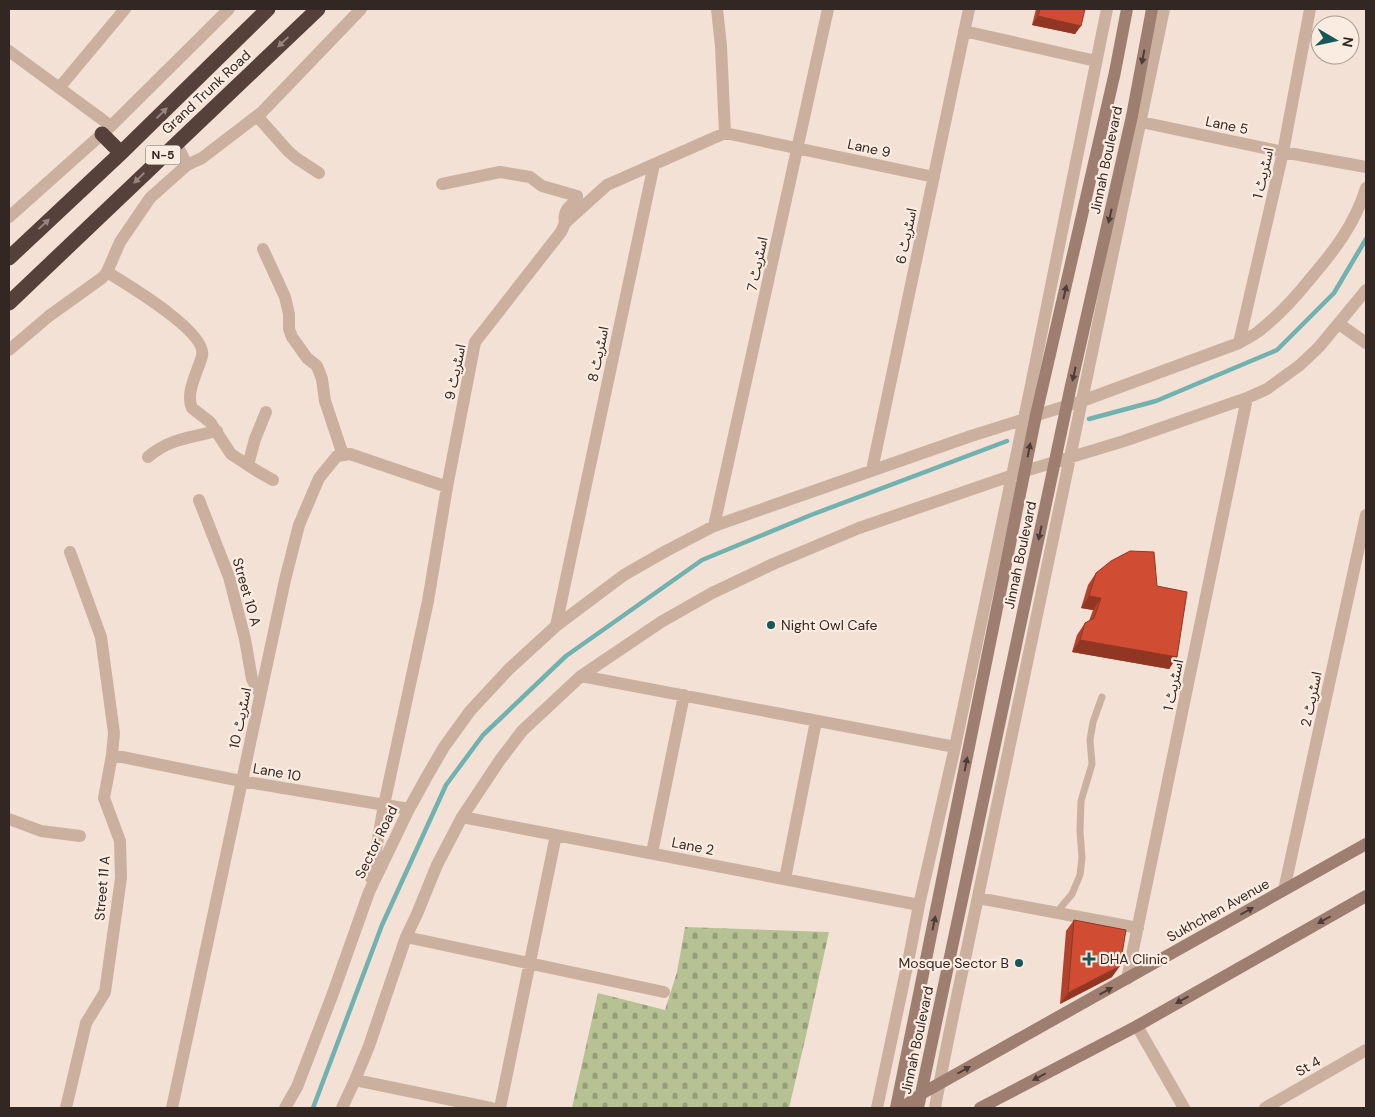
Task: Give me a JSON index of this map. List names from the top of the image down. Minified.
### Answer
{"streets":{"highway":["Grand Trunk Road","N-5"],"street":["Lane 5","Lane 9","Jinnah Boulevard","اسٹریٹ 1","اسٹریٹ 6","اسٹریٹ 7","اسٹریٹ 8","اسٹریٹ 9","Street 10 A","اسٹریٹ 2","اسٹریٹ 10","Lane 10","Sector Road","Lane 2","Street 11 A","Sukhchen Avenue","St 4"]},"crossings":[["Lane 5","اسٹریٹ 1"],["Lane 9","اسٹریٹ 6"],["Lane 9","اسٹریٹ 7"],["Jinnah Boulevard","Sector Road"],["Jinnah Boulevard","Sukhchen Avenue"],["اسٹریٹ 1","Sector Road"],["اسٹریٹ 1","Sukhchen Avenue"],["اسٹریٹ 6","Sector Road"],["اسٹریٹ 7","Sector Road"],["اسٹریٹ 8","اسٹریٹ 9"],["اسٹریٹ 8","Sector Road"],["اسٹریٹ 9","Lane 10"],["اسٹریٹ 9","Sector Road"],["Street 10 A","اسٹریٹ 10"],["اسٹریٹ 2","Sukhchen Avenue"],["اسٹریٹ 10","Lane 10"],["Lane 10","Sector Road"],["Lane 10","Street 11 A"]],"places":{"other":["Night Owl Cafe","Mosque Sector B"],"health":["DHA Clinic"]},"north":"right"}
